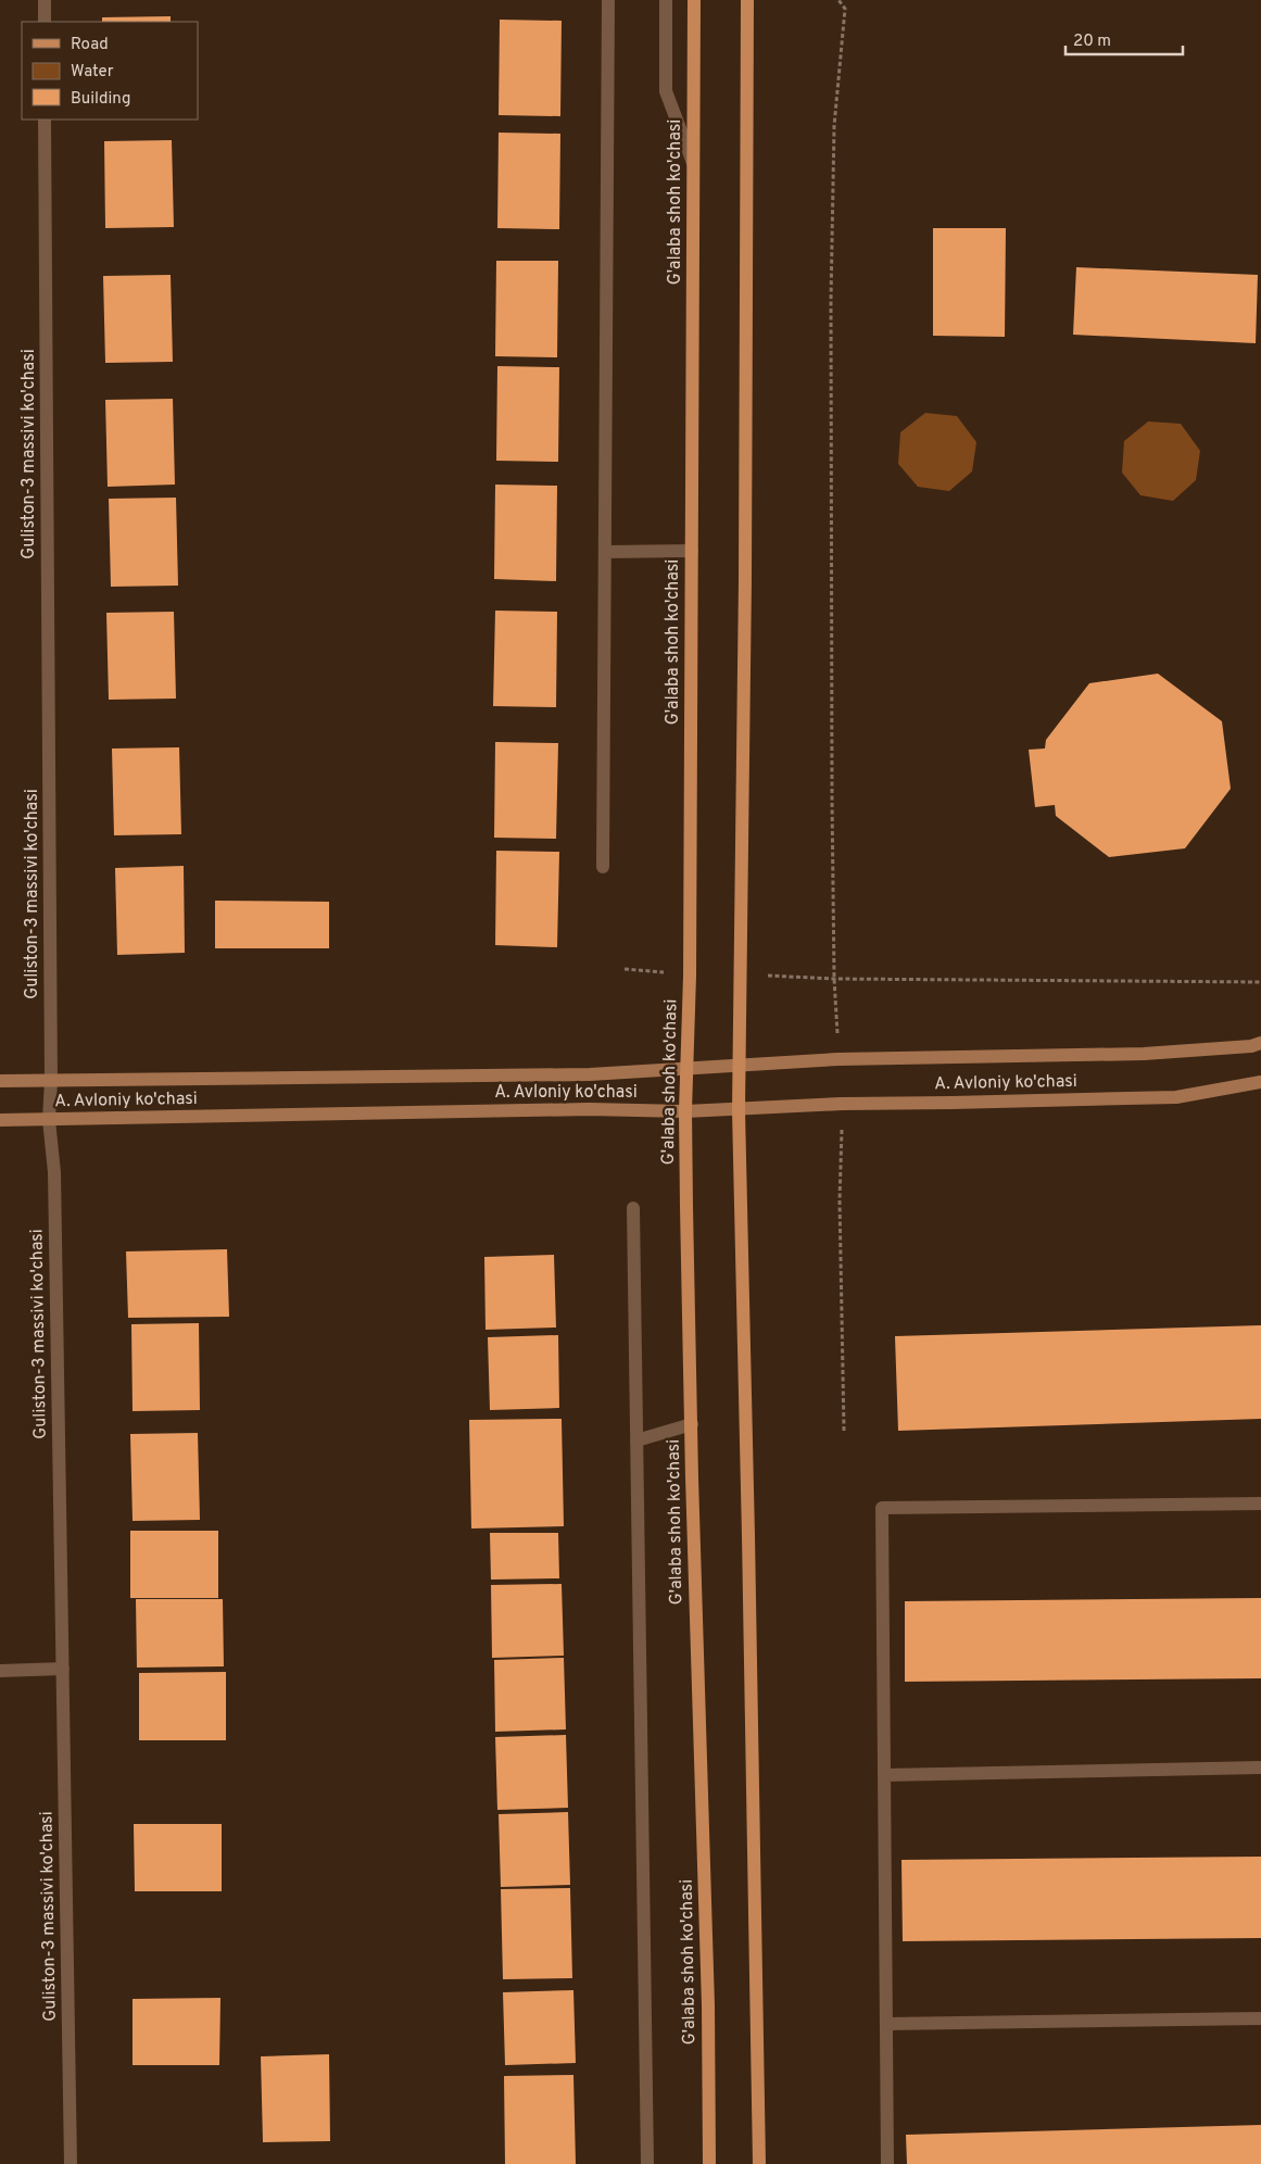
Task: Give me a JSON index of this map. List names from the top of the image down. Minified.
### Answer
{"streets":{"main road":["G'alaba shoh ko'chasi"],"street":["Guliston-3 massivi ko'chasi","A. Avloniy ko'chasi"]},"crossings":[["G'alaba shoh ko'chasi","A. Avloniy ko'chasi"],["Guliston-3 massivi ko'chasi","A. Avloniy ko'chasi"]],"legend":["Road","Water","Building"],"scale_bar":"20 m"}
